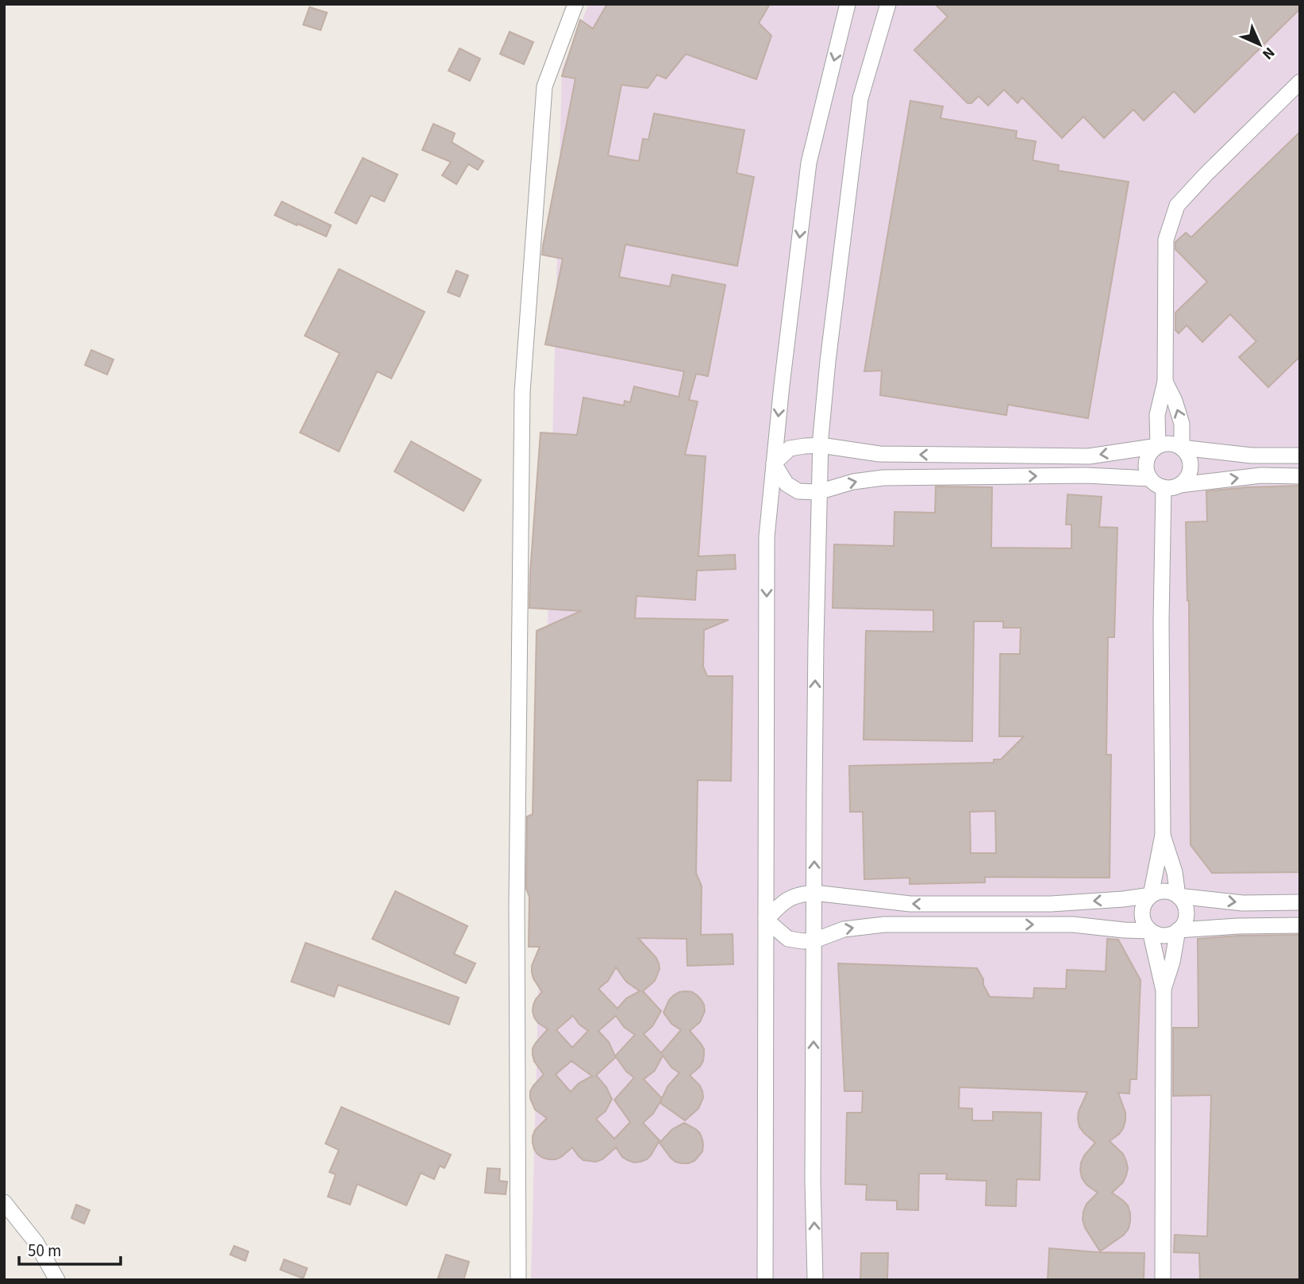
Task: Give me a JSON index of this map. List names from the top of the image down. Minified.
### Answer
{"scale_bar":"50 m","north":"bottom right"}
